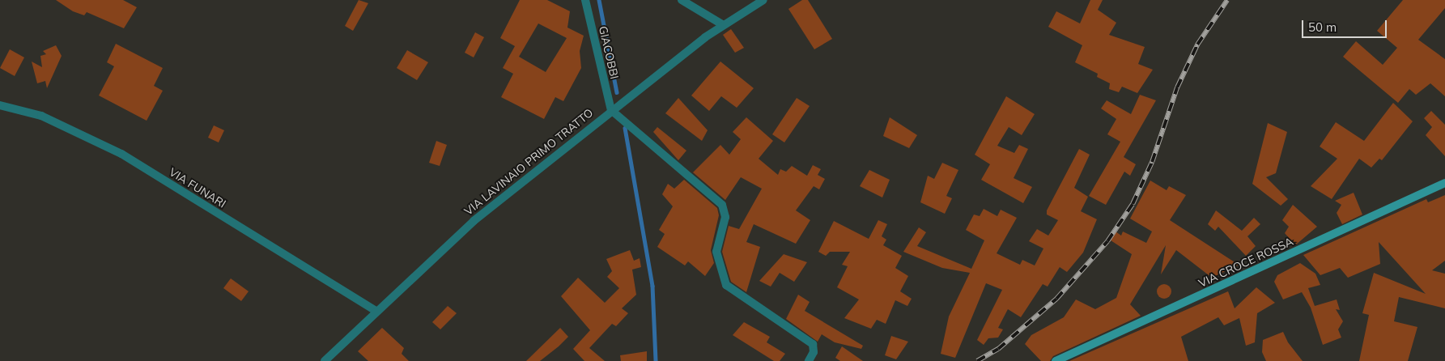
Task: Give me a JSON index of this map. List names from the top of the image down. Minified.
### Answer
{"streets":{"main road":["VIA CROCE ROSSA"],"street":["GIACOBBI","VIA LAVINAIO PRIMO TRATTO","VIA FUNARI"]},"crossings":[["GIACOBBI","VIA LAVINAIO PRIMO TRATTO"],["VIA LAVINAIO PRIMO TRATTO","VIA FUNARI"]],"scale_bar":"50 m"}
